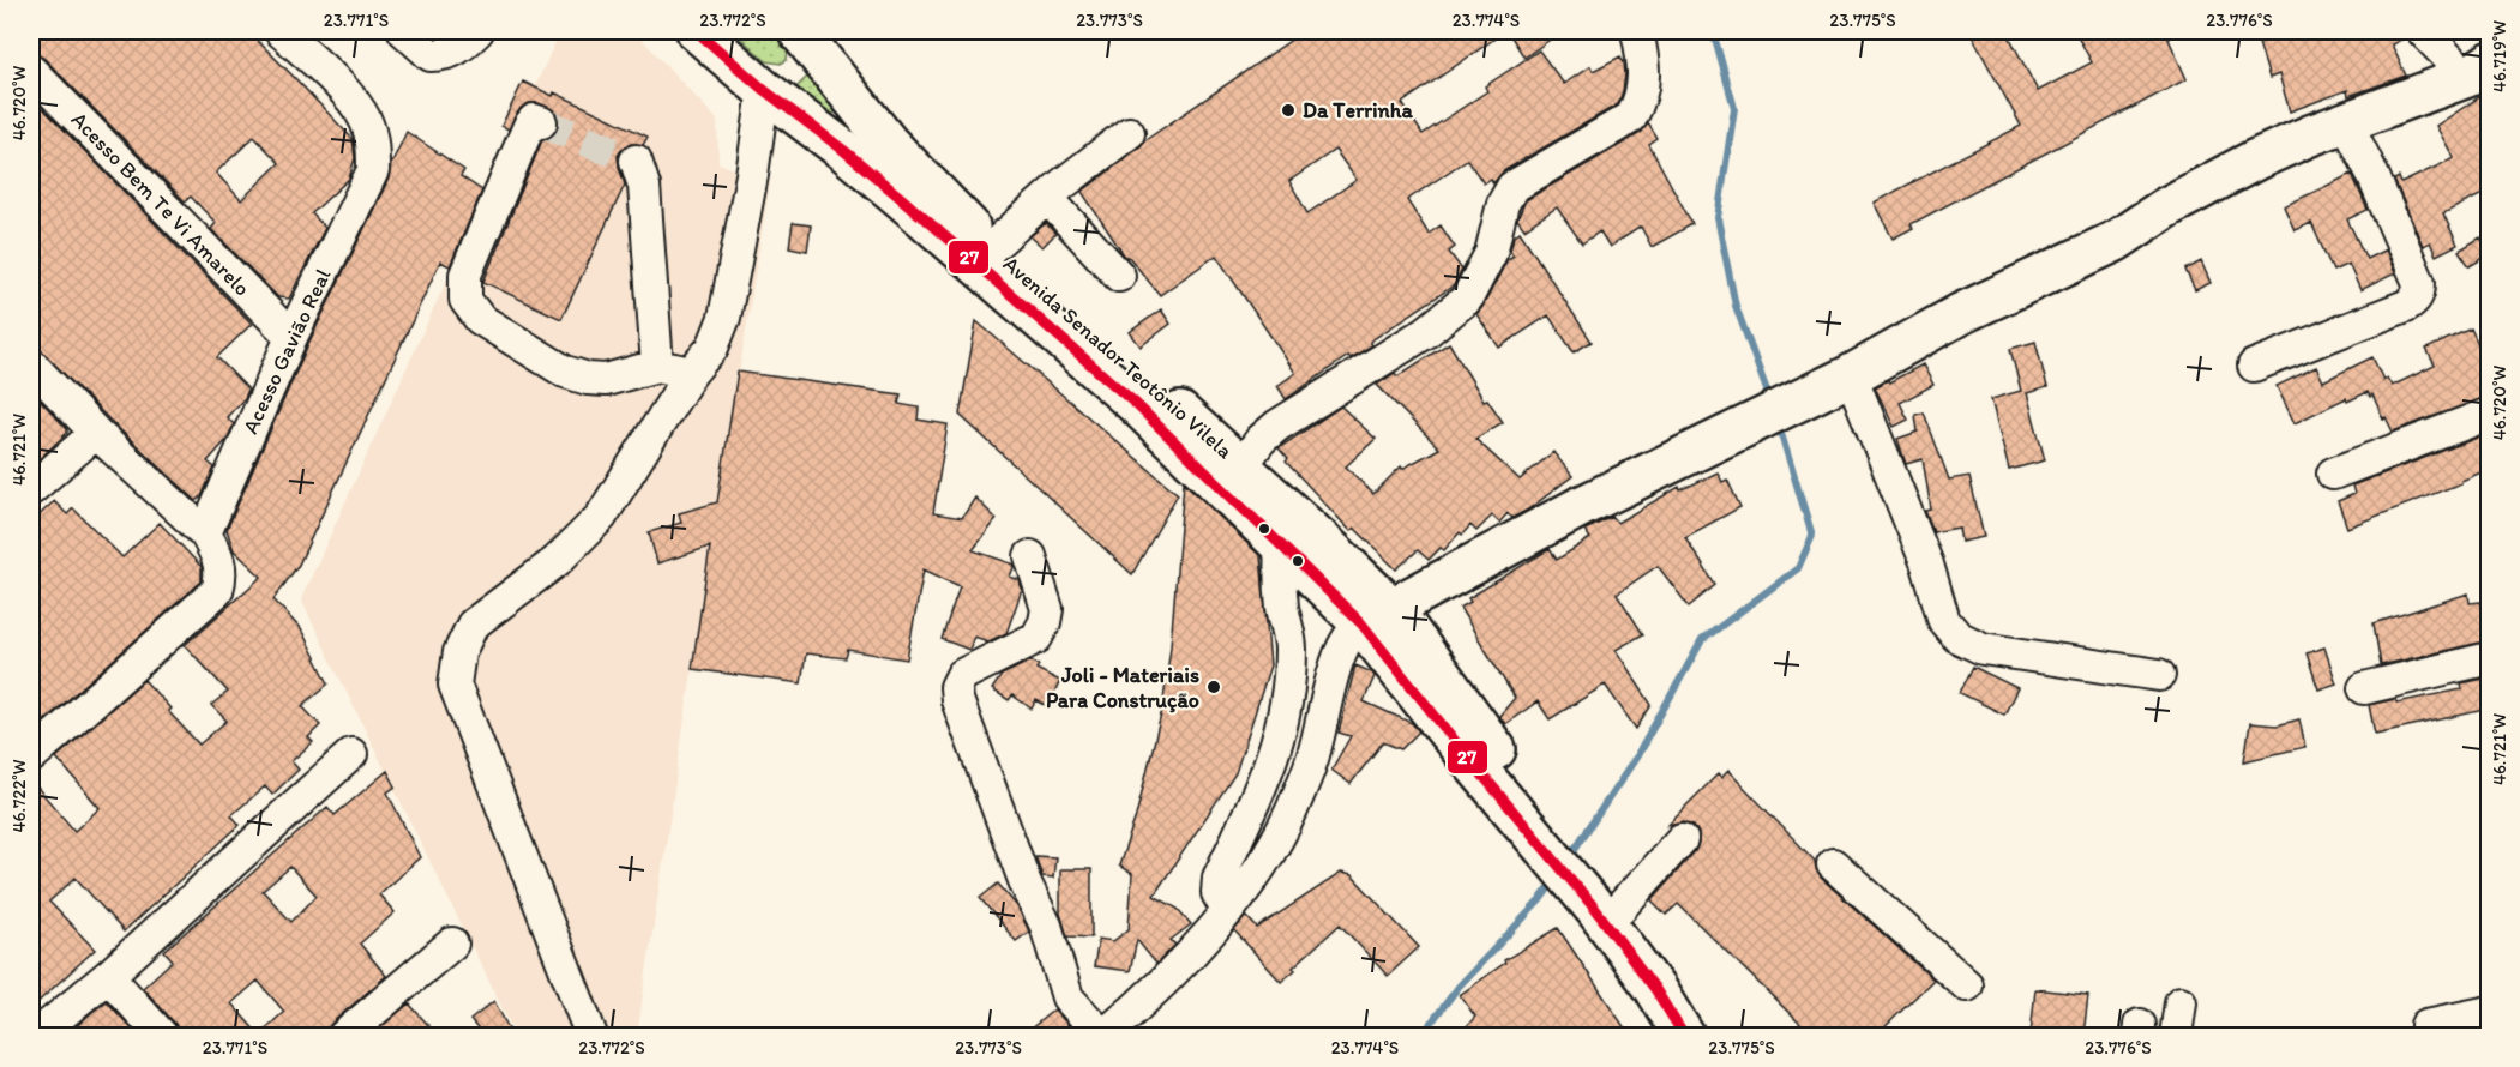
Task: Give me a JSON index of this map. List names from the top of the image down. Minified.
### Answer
{"streets":{"main road":["Avenida Senador Teotônio Vilela"],"street":["Acesso Bem Te Vi Amarelo","Acesso Gavião Real"]},"crossings":[["Acesso Bem Te Vi Amarelo","Acesso Gavião Real"]],"places":["Da Terrinha","Joli - Materiais Para Construção"],"lines":["transit line 27"],"coordinates":["23.771°S","23.772°S","23.773°S","23.774°S","23.775°S","23.776°S","46.719°W","46.720°W","46.721°W","46.722°W"]}
